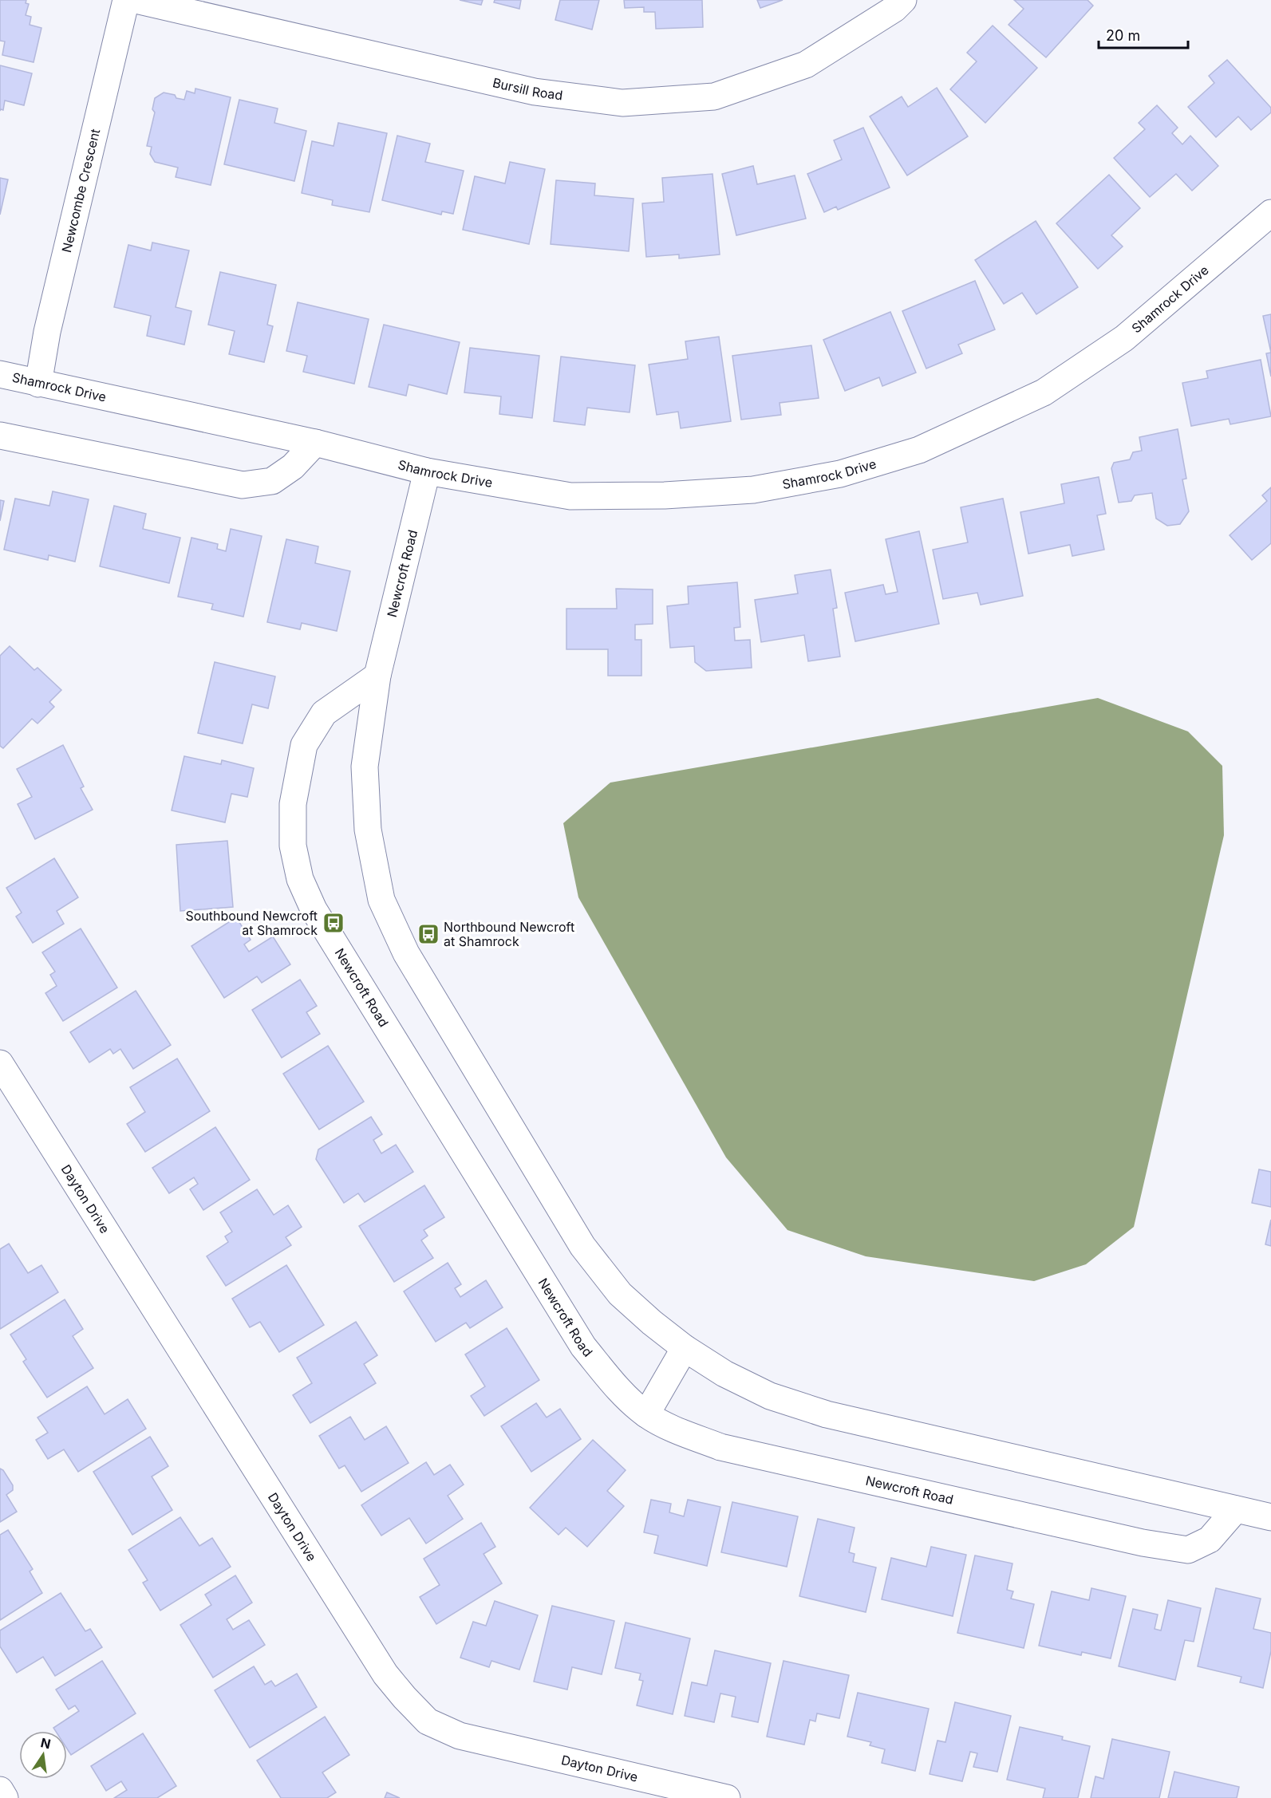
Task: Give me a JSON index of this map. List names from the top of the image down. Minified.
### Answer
{"streets":{"street":["Bursill Road","Newcombe Crescent","Shamrock Drive","Newcroft Road","Dayton Drive"]},"crossings":[["Newcombe Crescent","Shamrock Drive"],["Shamrock Drive","Newcroft Road"]],"places":{"bus stop":["Southbound Newcroft at Shamrock","Northbound Newcroft at Shamrock"]},"scale_bar":"20 m","north":"top"}
